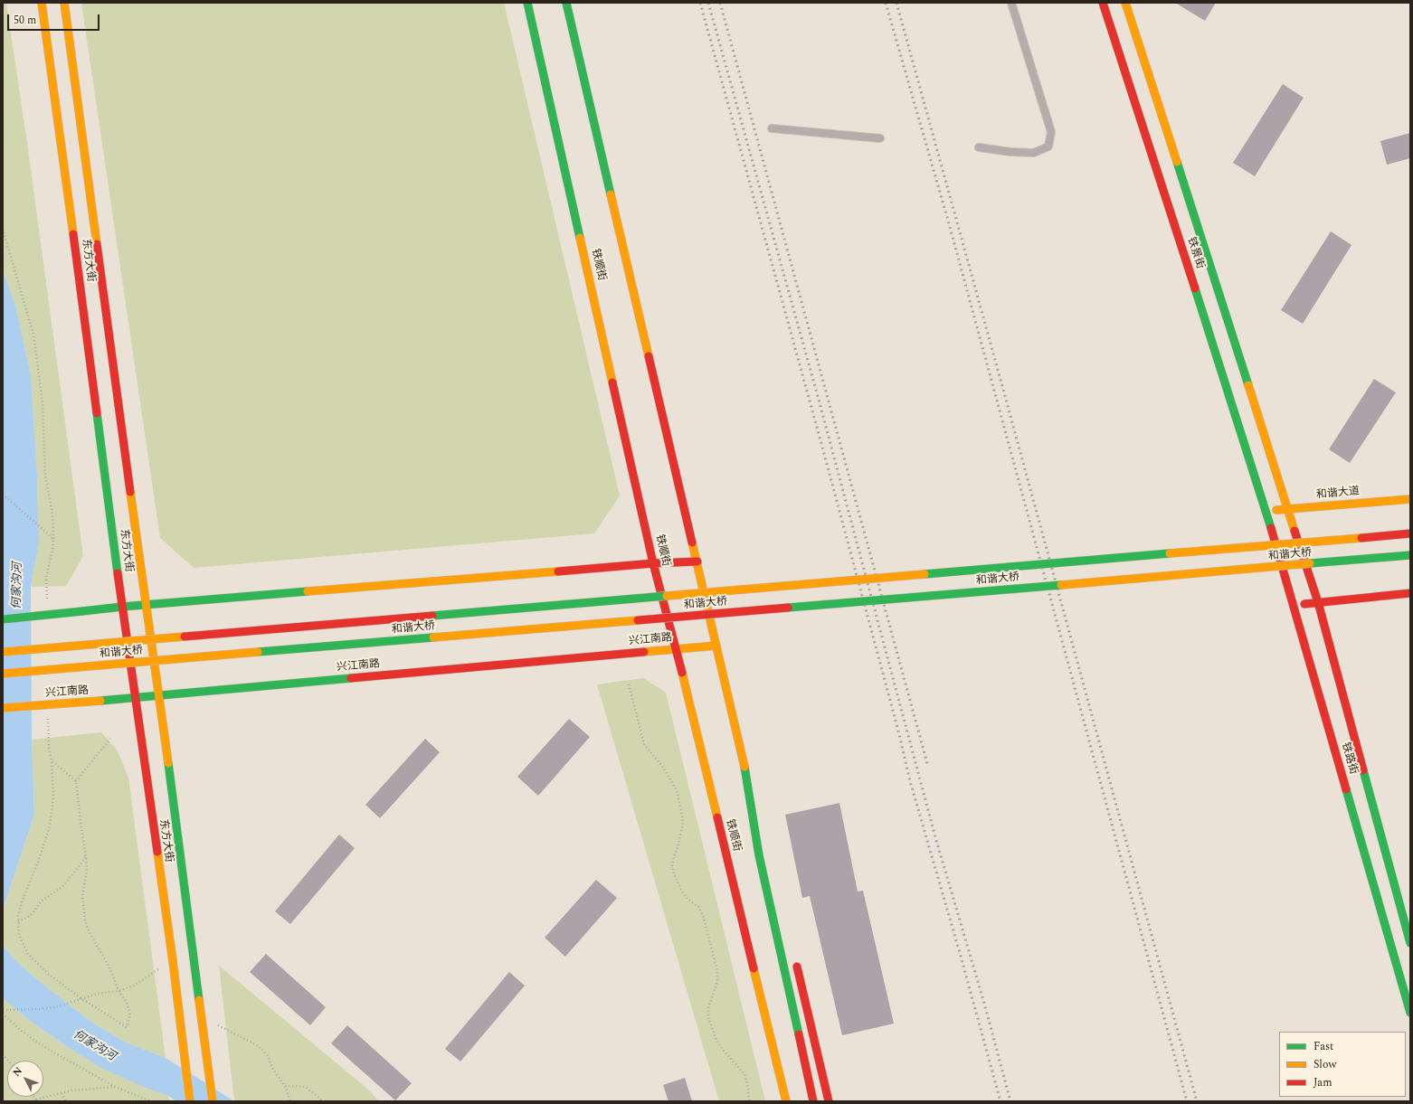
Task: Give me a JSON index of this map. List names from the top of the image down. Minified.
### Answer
{"streets":{"main road":["铁景街","东方大街","铁顺街","和谐大道","和谐大桥","兴江南路","铁路街"]},"crossings":[["铁景街","和谐大道"],["铁景街","铁路街"],["东方大街","兴江南路"],["铁顺街","兴江南路"],["和谐大道","铁路街"]],"water":["何家沟河"],"legend":["Fast","Slow","Jam"],"scale_bar":"50 m","north":"top left"}
